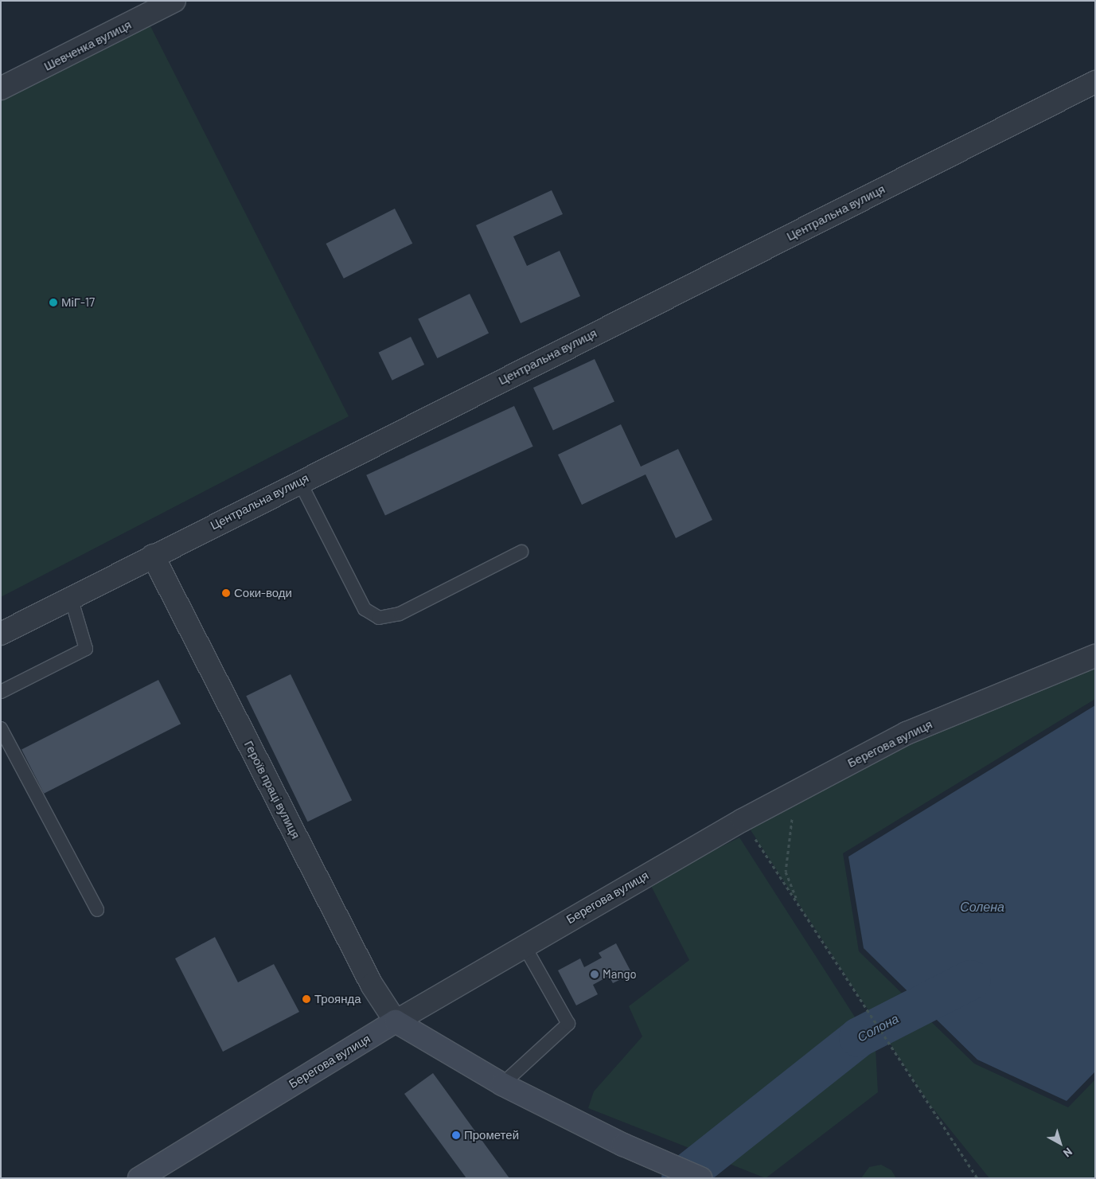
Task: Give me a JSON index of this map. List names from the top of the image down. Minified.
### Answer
{"streets":{"main road":["Берегова вулиця"],"street":["Шевченка вулиця","Центральна вулиця","Героїв праці вулиця"]},"crossings":[["Центральна вулиця","Героїв праці вулиця"],["Берегова вулиця","Героїв праці вулиця"]],"water":["Солена","Солона"],"places":["МіГ-17","Соки-води","Mango","Троянда","Прометей"],"north":"bottom right"}
